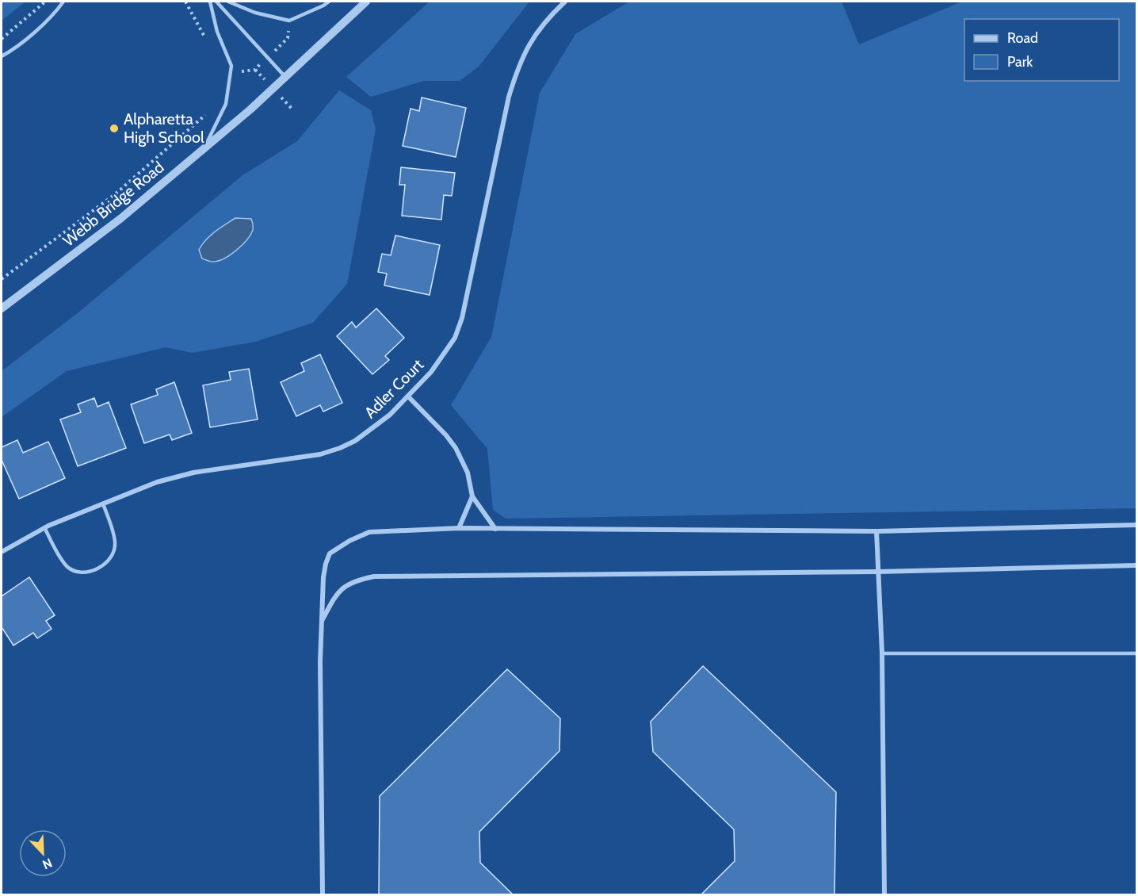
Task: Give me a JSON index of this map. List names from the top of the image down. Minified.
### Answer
{"streets":{"street":["Webb Bridge Road","Adler Court"]},"places":["Alpharetta High School"],"legend":["Road","Park"],"north":"bottom right"}
